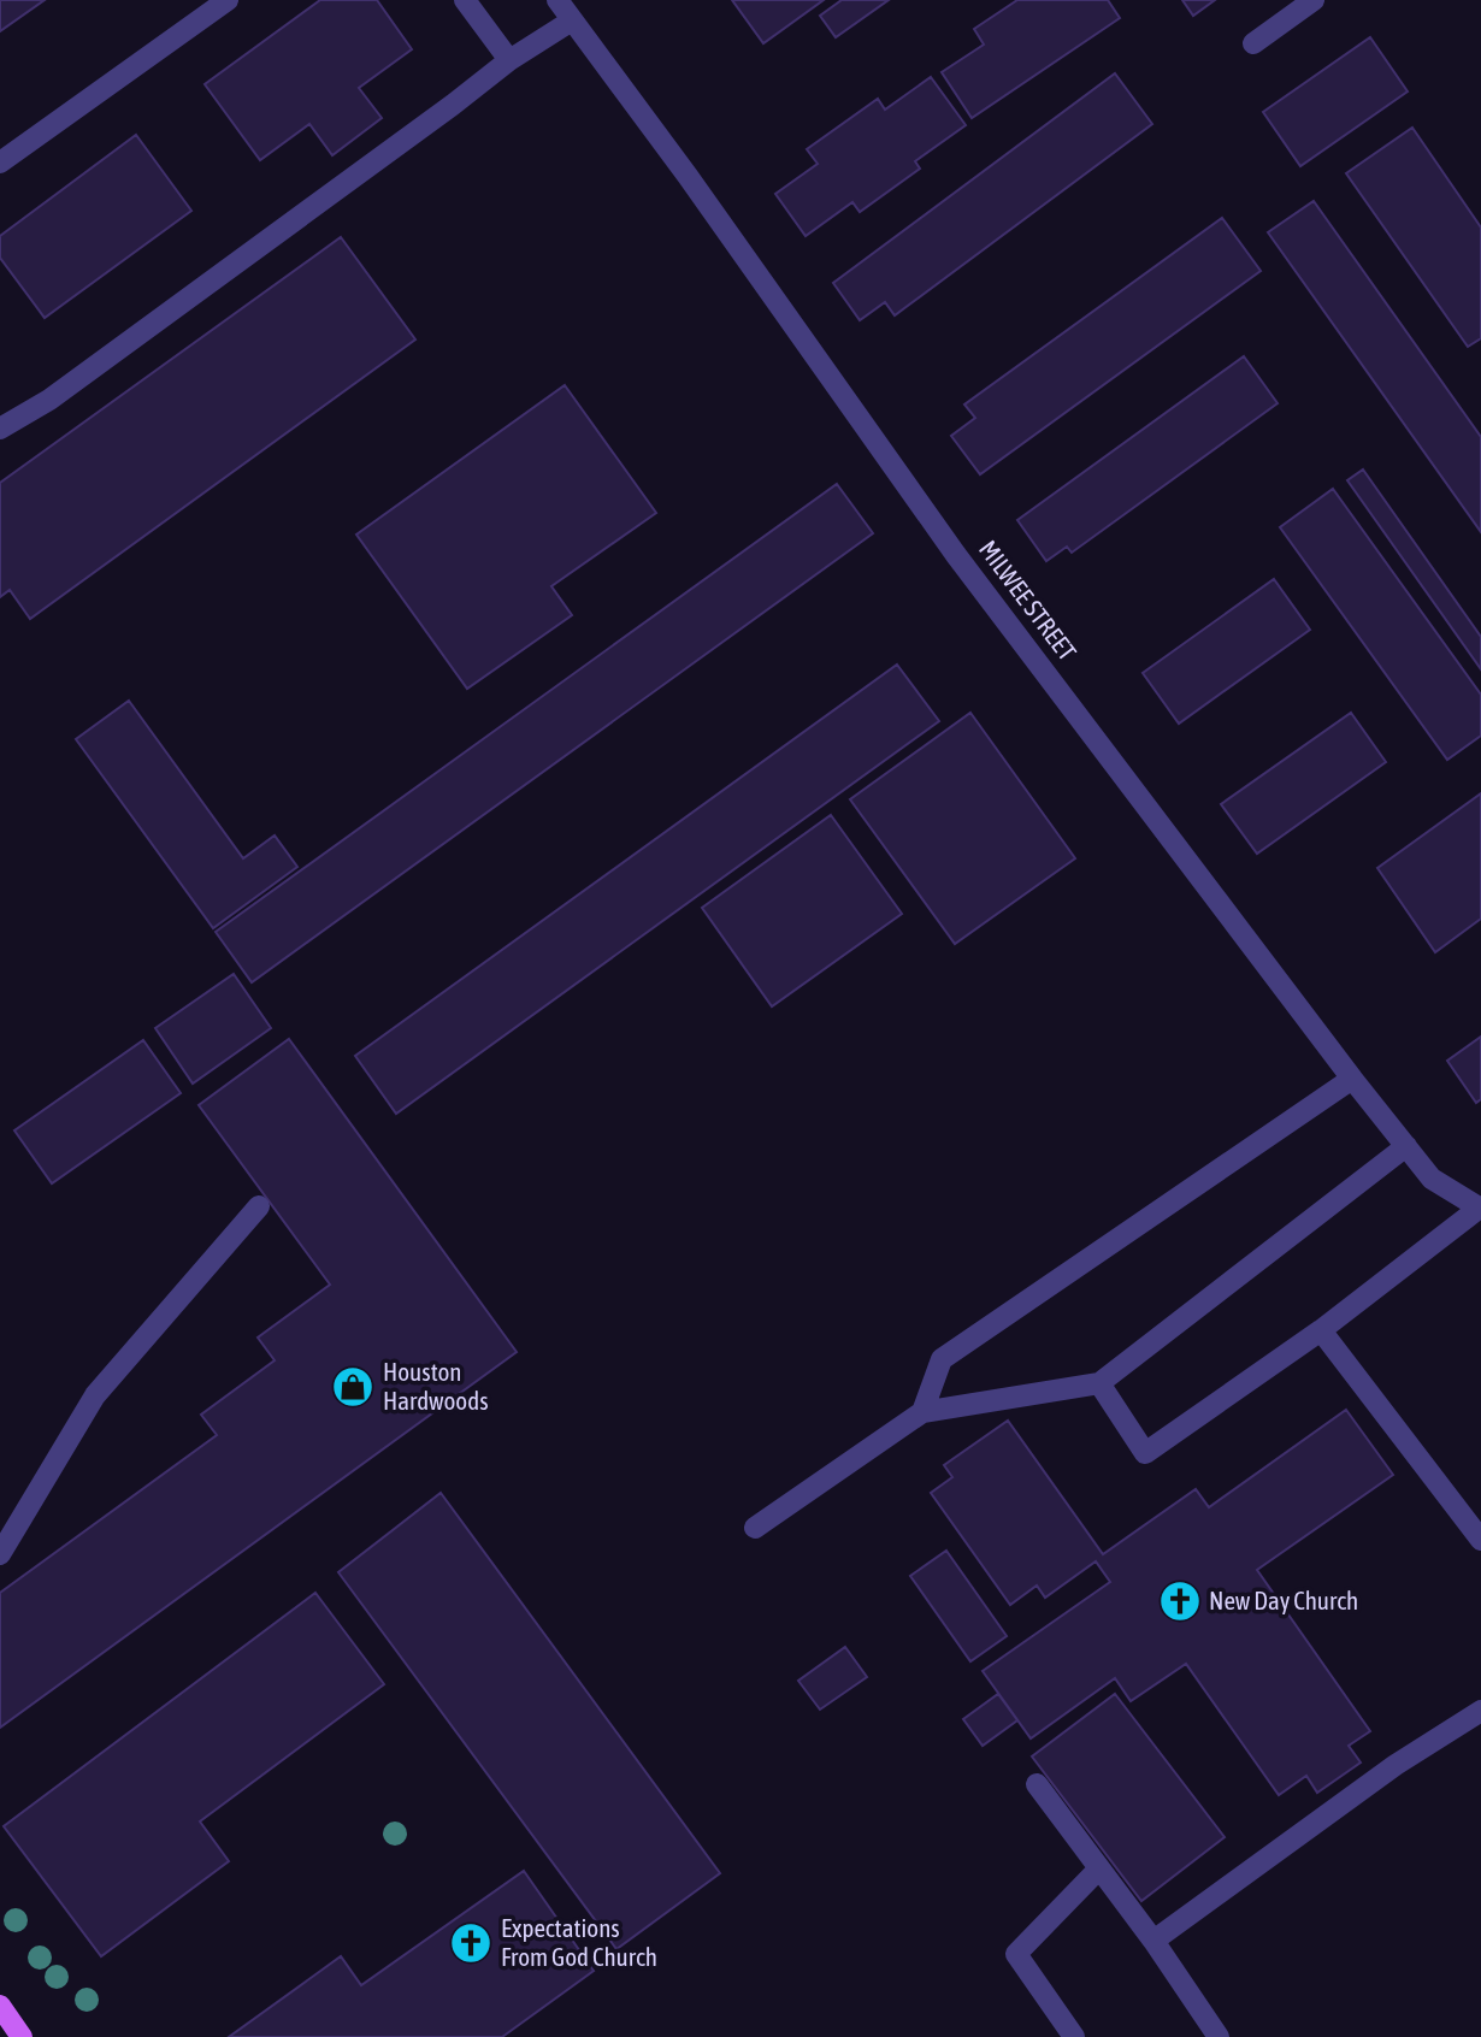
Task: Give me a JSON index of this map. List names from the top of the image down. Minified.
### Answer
{"streets":{"street":["MILWEE STREET"]},"places":{"shop":["Houston Hardwoods"],"church":["New Day Church","Expectations From God Church"]}}
